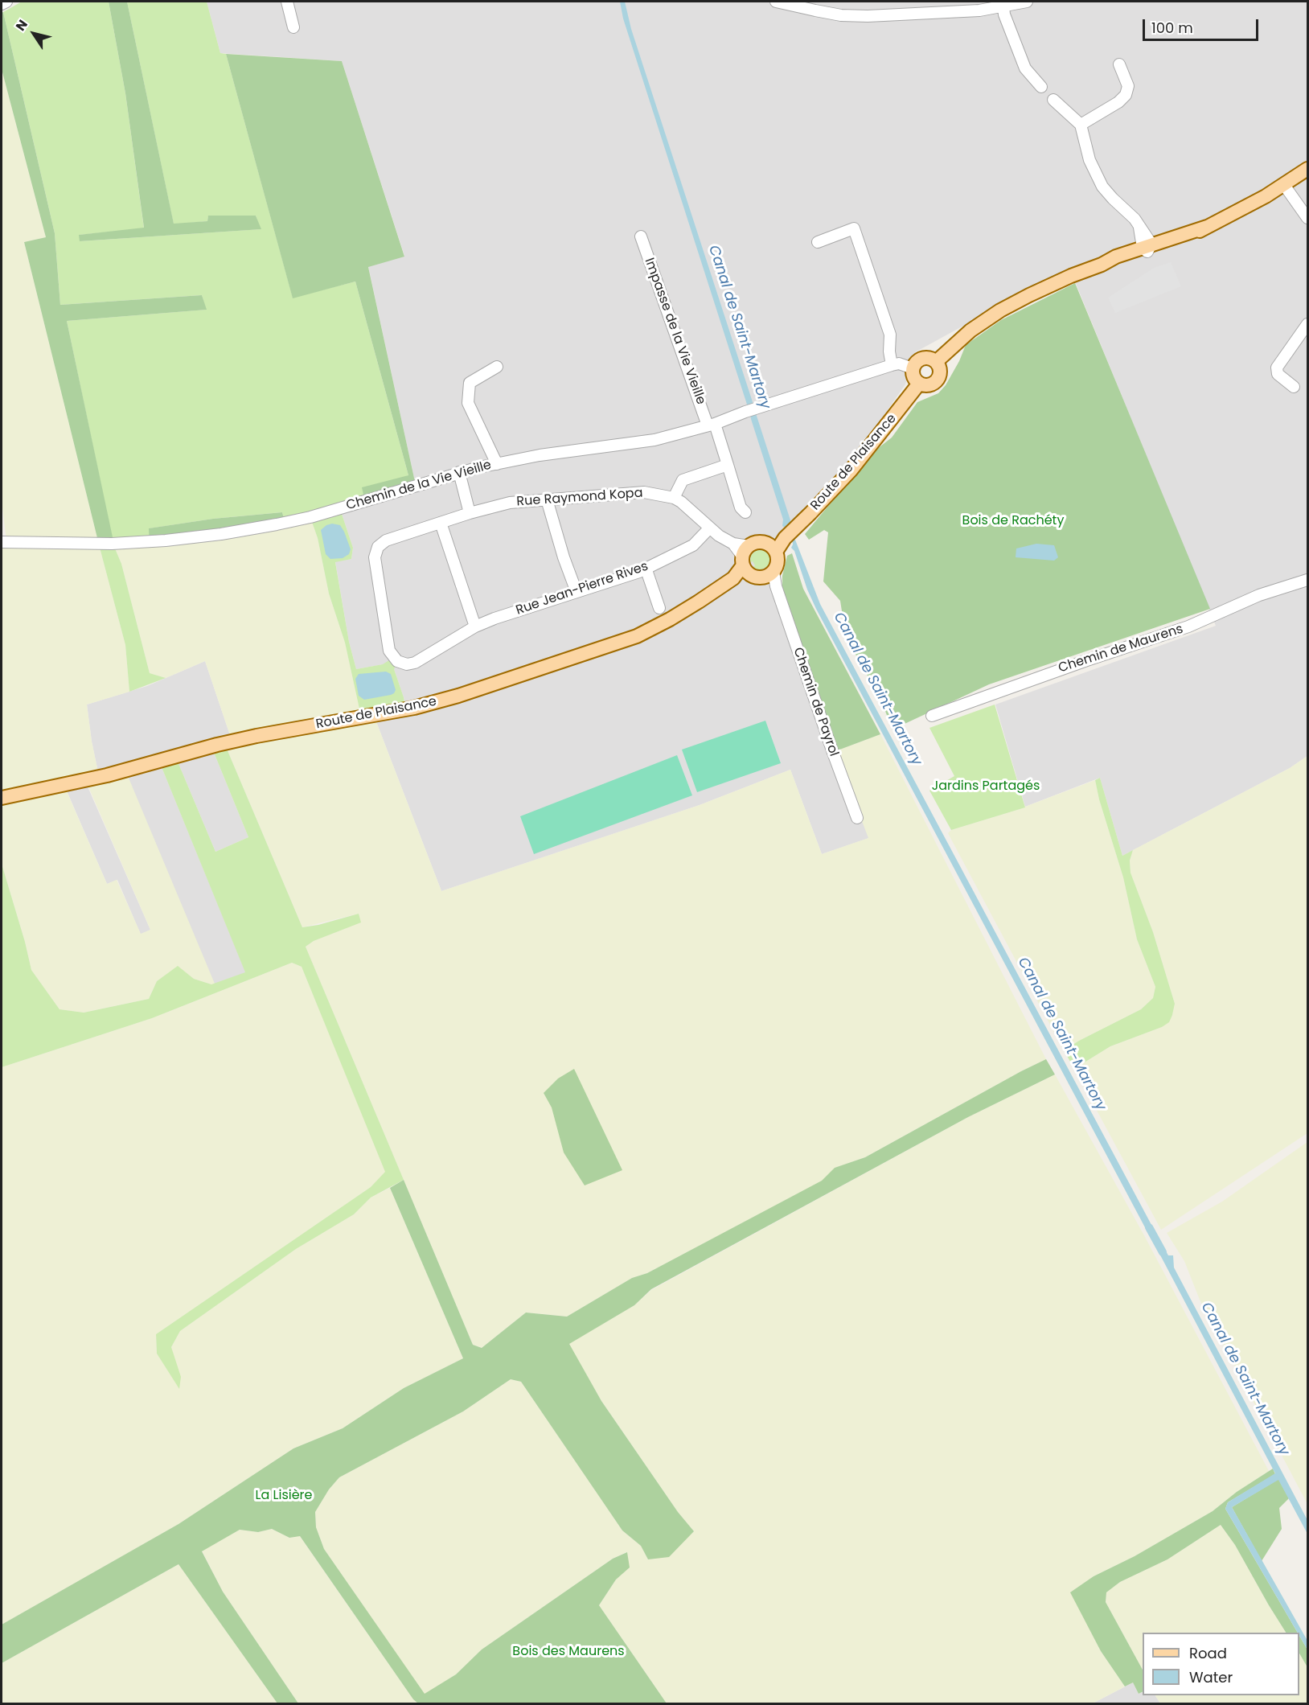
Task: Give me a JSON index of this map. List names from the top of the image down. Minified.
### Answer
{"streets":{"main road":["Route de Plaisance"],"street":["Impasse de la Vie Vieille","Chemin de la Vie Vieille","Rue Raymond Kopa","Rue Jean-Pierre Rives","Chemin de Maurens","Chemin de Payrol"]},"crossings":[["Impasse de la Vie Vieille","Chemin de la Vie Vieille"],["Route de Plaisance","Chemin de la Vie Vieille"],["Route de Plaisance","Rue Raymond Kopa"],["Route de Plaisance","Chemin de Payrol"],["Rue Raymond Kopa","Rue Jean-Pierre Rives"],["Rue Raymond Kopa","Chemin de Payrol"]],"water":["Canal de Saint-Martory"],"parks":["Bois de Rachéty","Jardins Partagés","La Lisière","Bois des Maurens"],"legend":["Road","Water"],"scale_bar":"100 m","north":"top left"}
